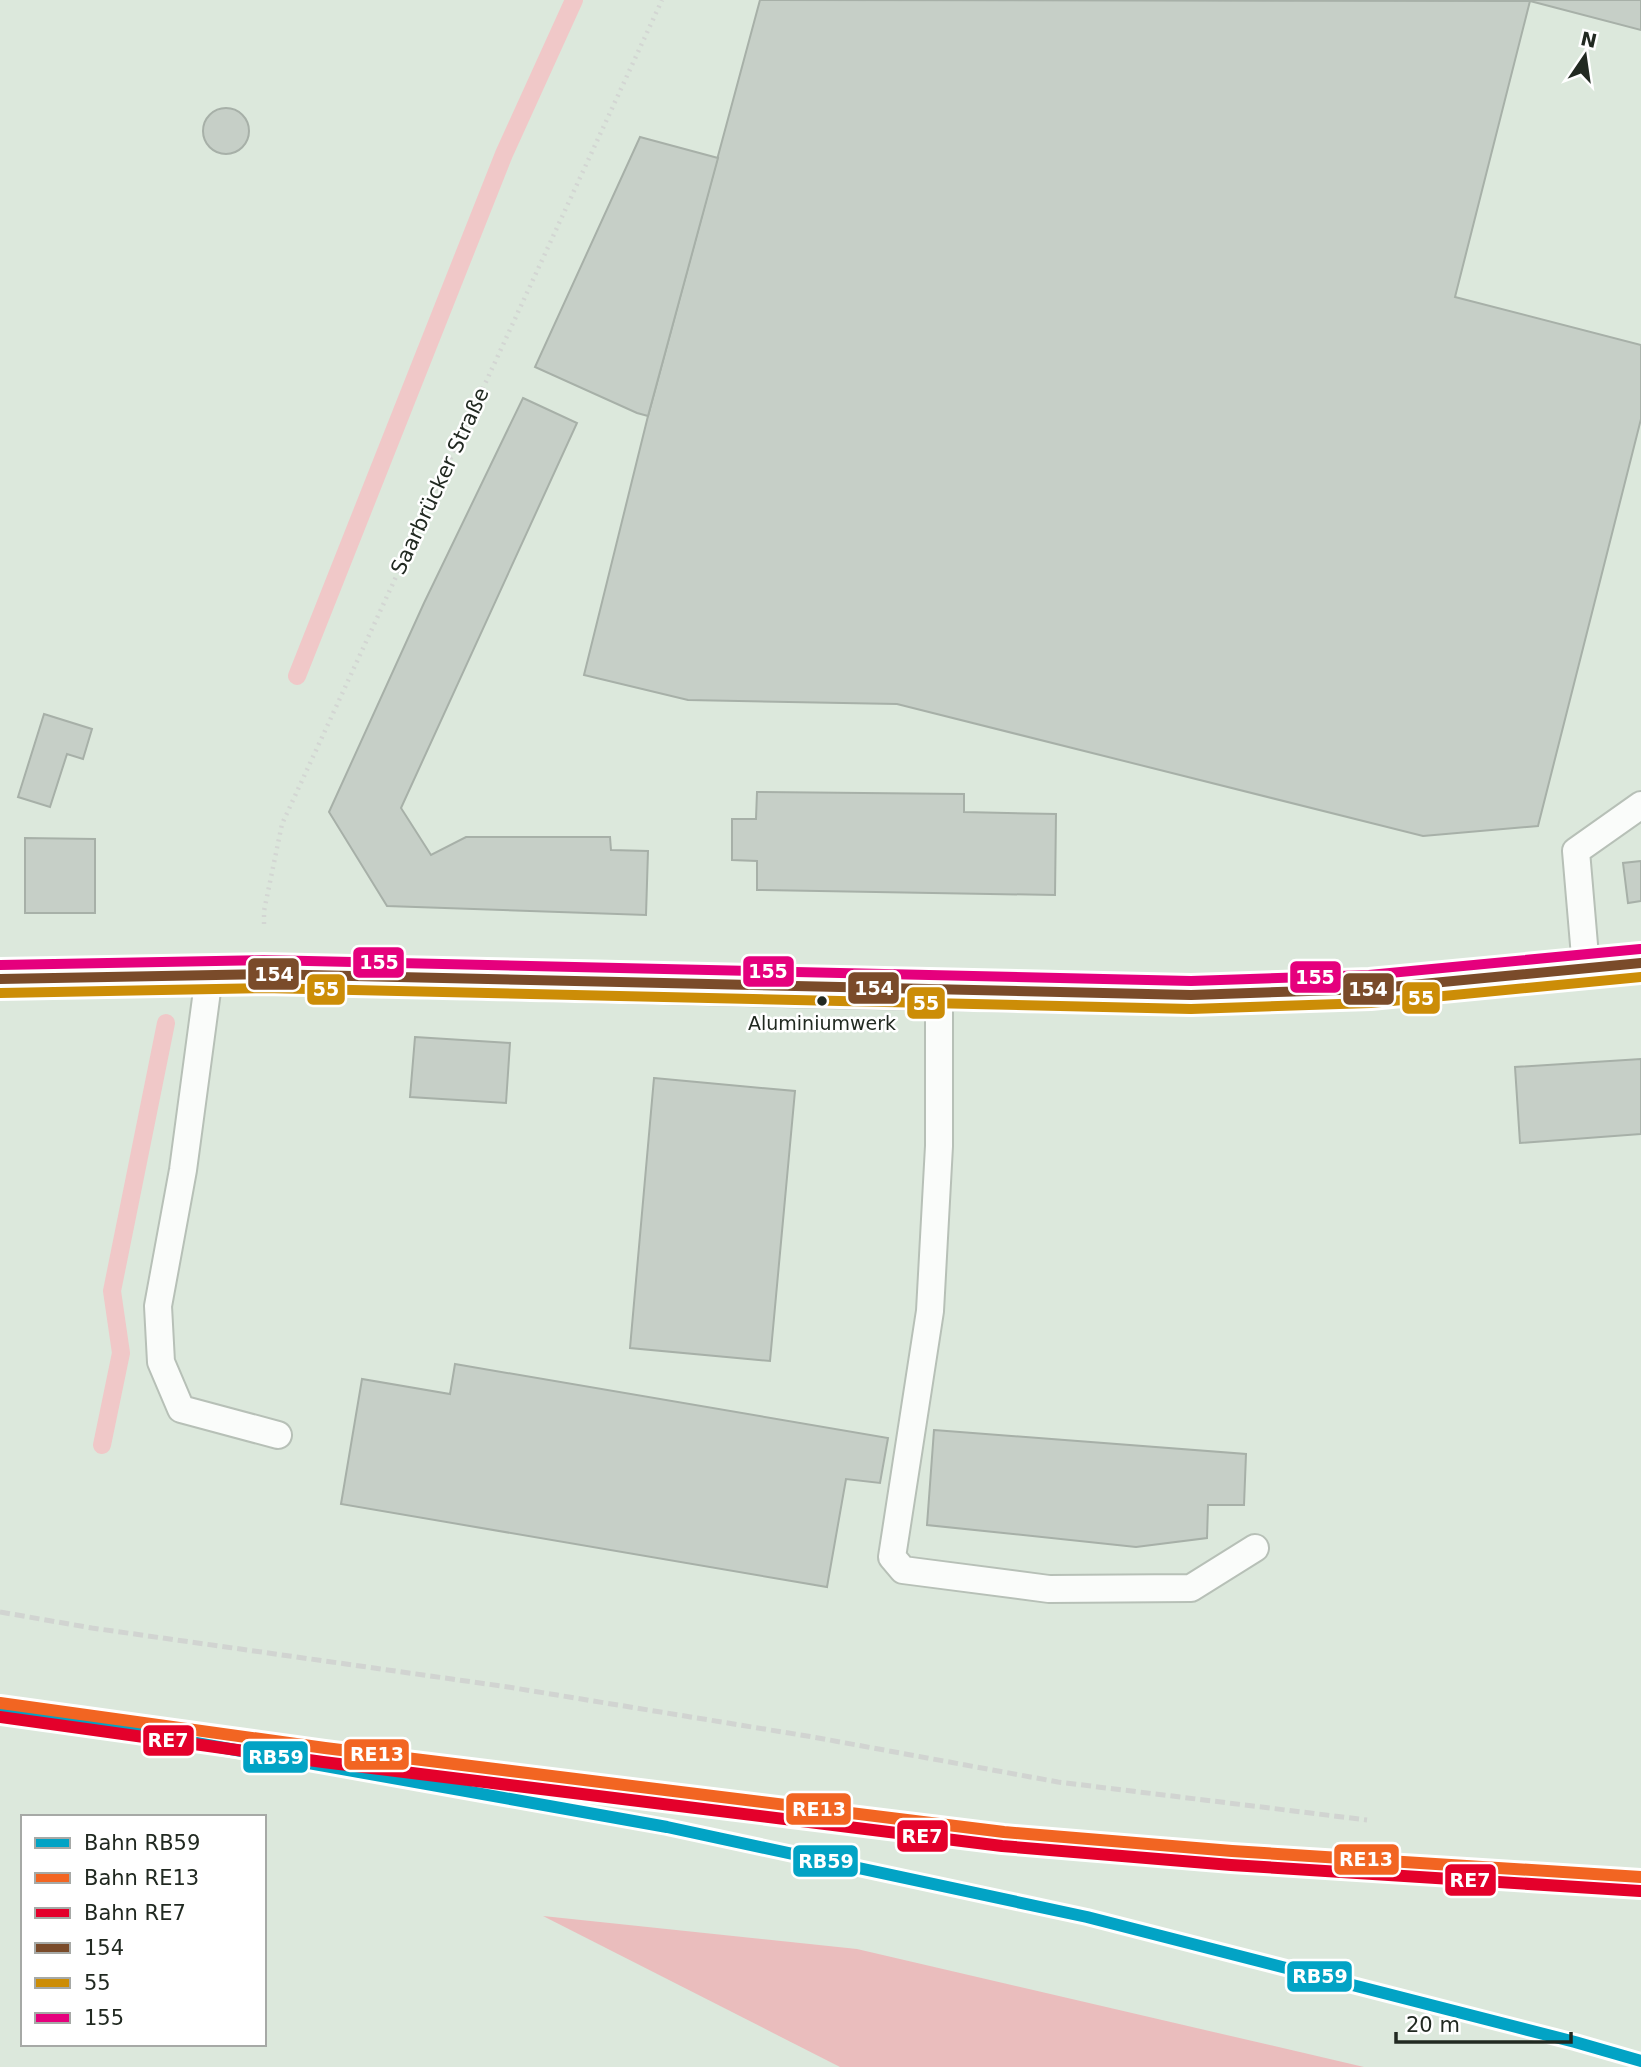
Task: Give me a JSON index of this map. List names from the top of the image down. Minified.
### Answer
{"streets":{"path":["Saarbrücker Straße"]},"places":["Aluminiumwerk"],"lines":["transit line 155","transit line 154","transit line 55","rail line RE13","rail line RB59","rail line RE7"],"legend":["Bahn RB59","Bahn RE13","Bahn RE7","154","55","155"],"scale_bar":"20 m","north":"top"}
